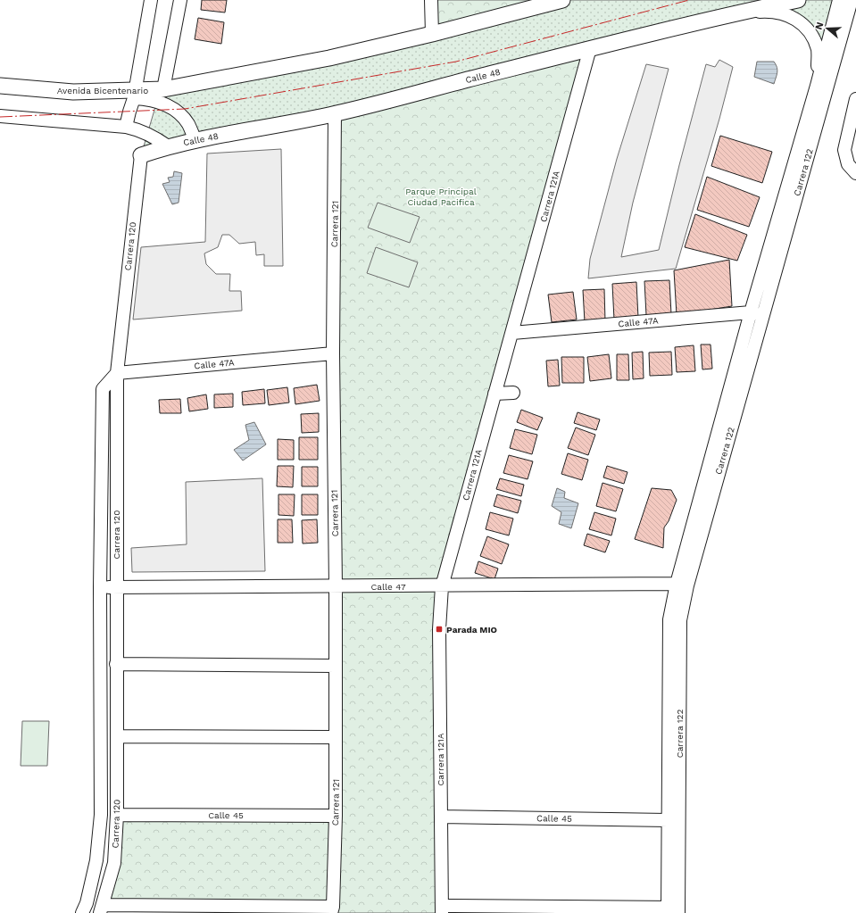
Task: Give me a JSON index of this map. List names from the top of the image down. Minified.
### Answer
{"streets":{"main road":["Calle 48","Avenida Bicentenario"],"street":["Carrera 122","Carrera 121A","Carrera 121","Carrera 120","Calle 47A","Calle 47","Calle 45"]},"crossings":[["Calle 48","Carrera 121A"],["Calle 48","Carrera 121"],["Calle 48","Carrera 120"],["Carrera 122","Calle 47A"],["Carrera 122","Calle 47"],["Carrera 122","Calle 45"],["Carrera 121A","Calle 47A"],["Carrera 121A","Calle 47"],["Carrera 121A","Calle 45"],["Carrera 121","Calle 47A"],["Carrera 121","Calle 47"],["Carrera 121","Calle 45"],["Carrera 120","Calle 47A"],["Carrera 120","Calle 47"],["Carrera 120","Calle 45"]],"parks":["Parque Principal Ciudad Pacifica"],"places":{"transit":["Parada MIO"]},"north":"left"}
